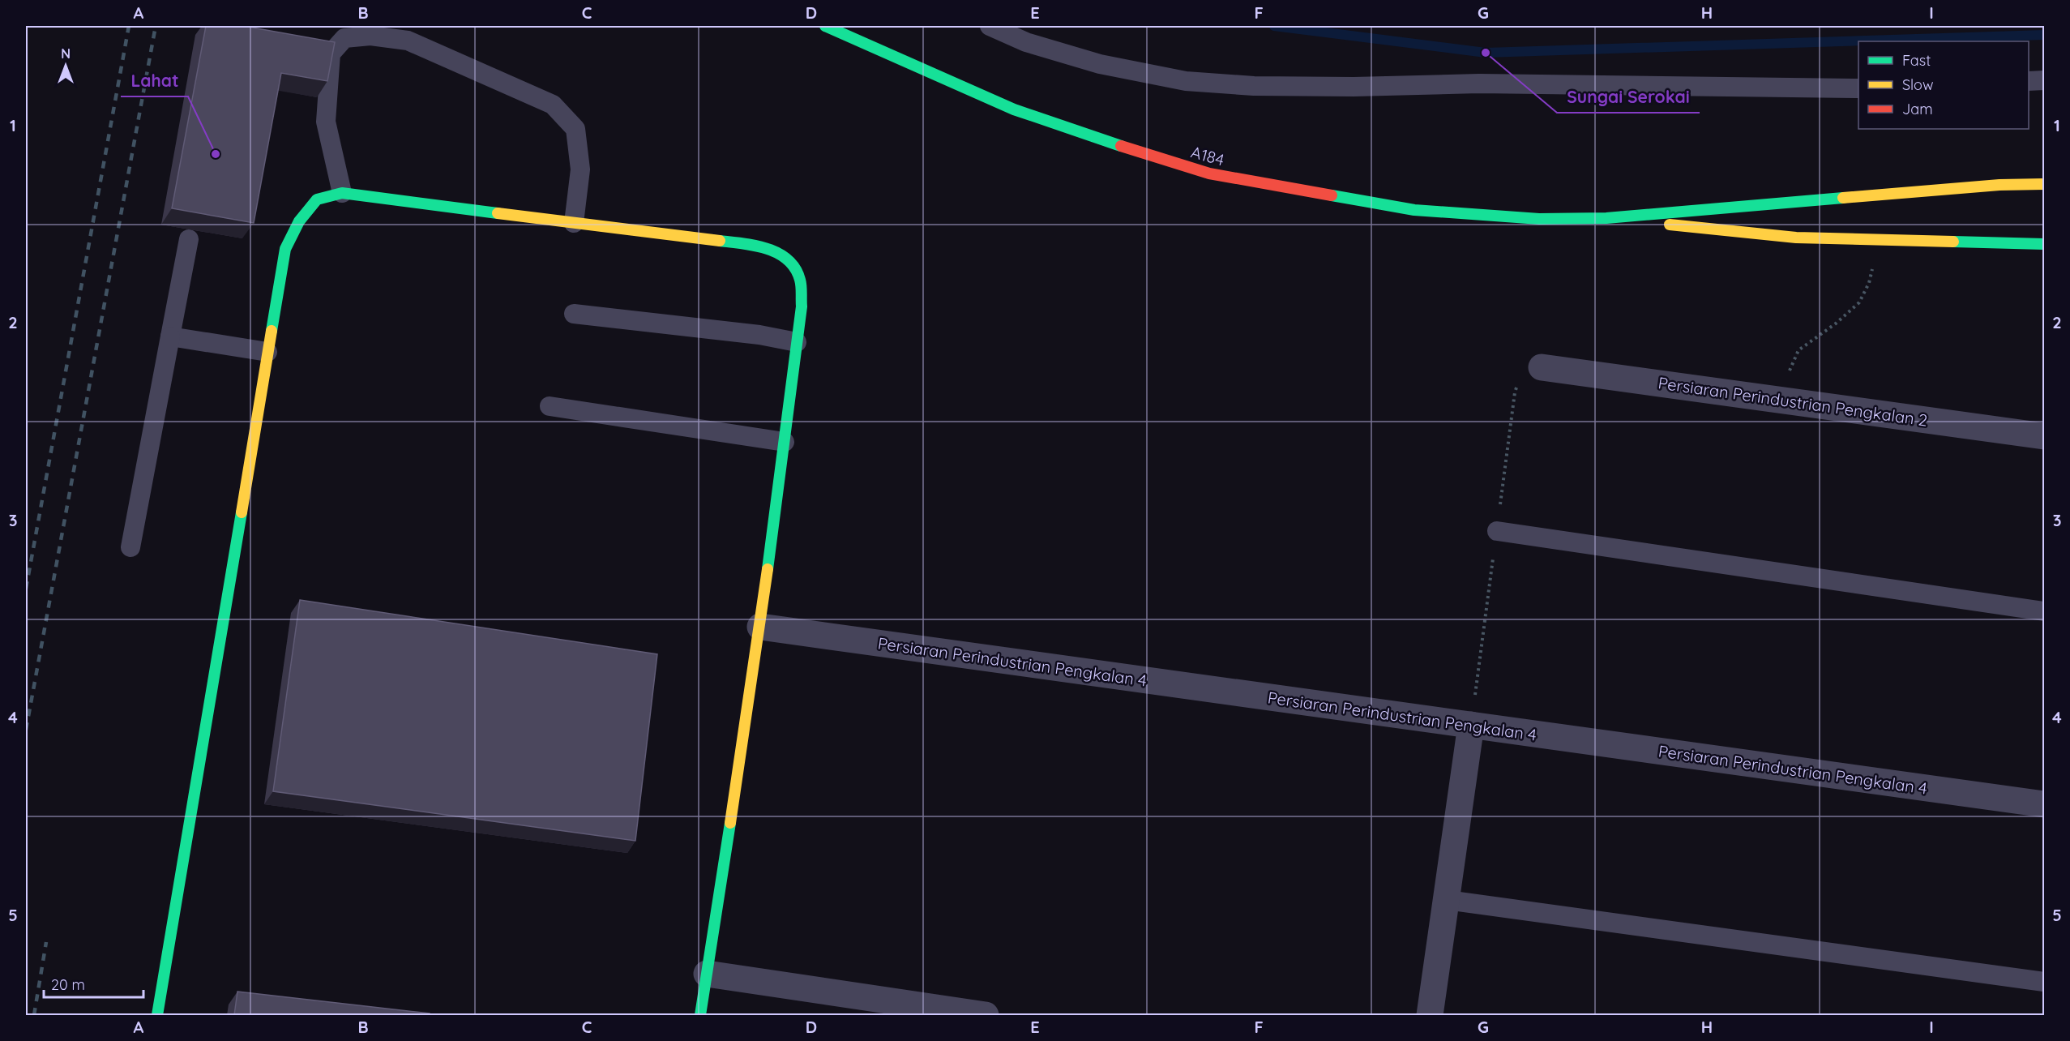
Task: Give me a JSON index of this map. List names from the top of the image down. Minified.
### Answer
{"streets":{"street":["A184","Persiaran Perindustrian Pengkalan 2","Persiaran Perindustrian Pengkalan 4"]},"places":["Sungai Serokai","Lahat"],"legend":["Fast","Slow","Jam"],"scale_bar":"20 m","north":"top","grid":{"columns":["A","B","C","D","E","F","G","H","I"],"rows":["1","2","3","4","5"]}}
